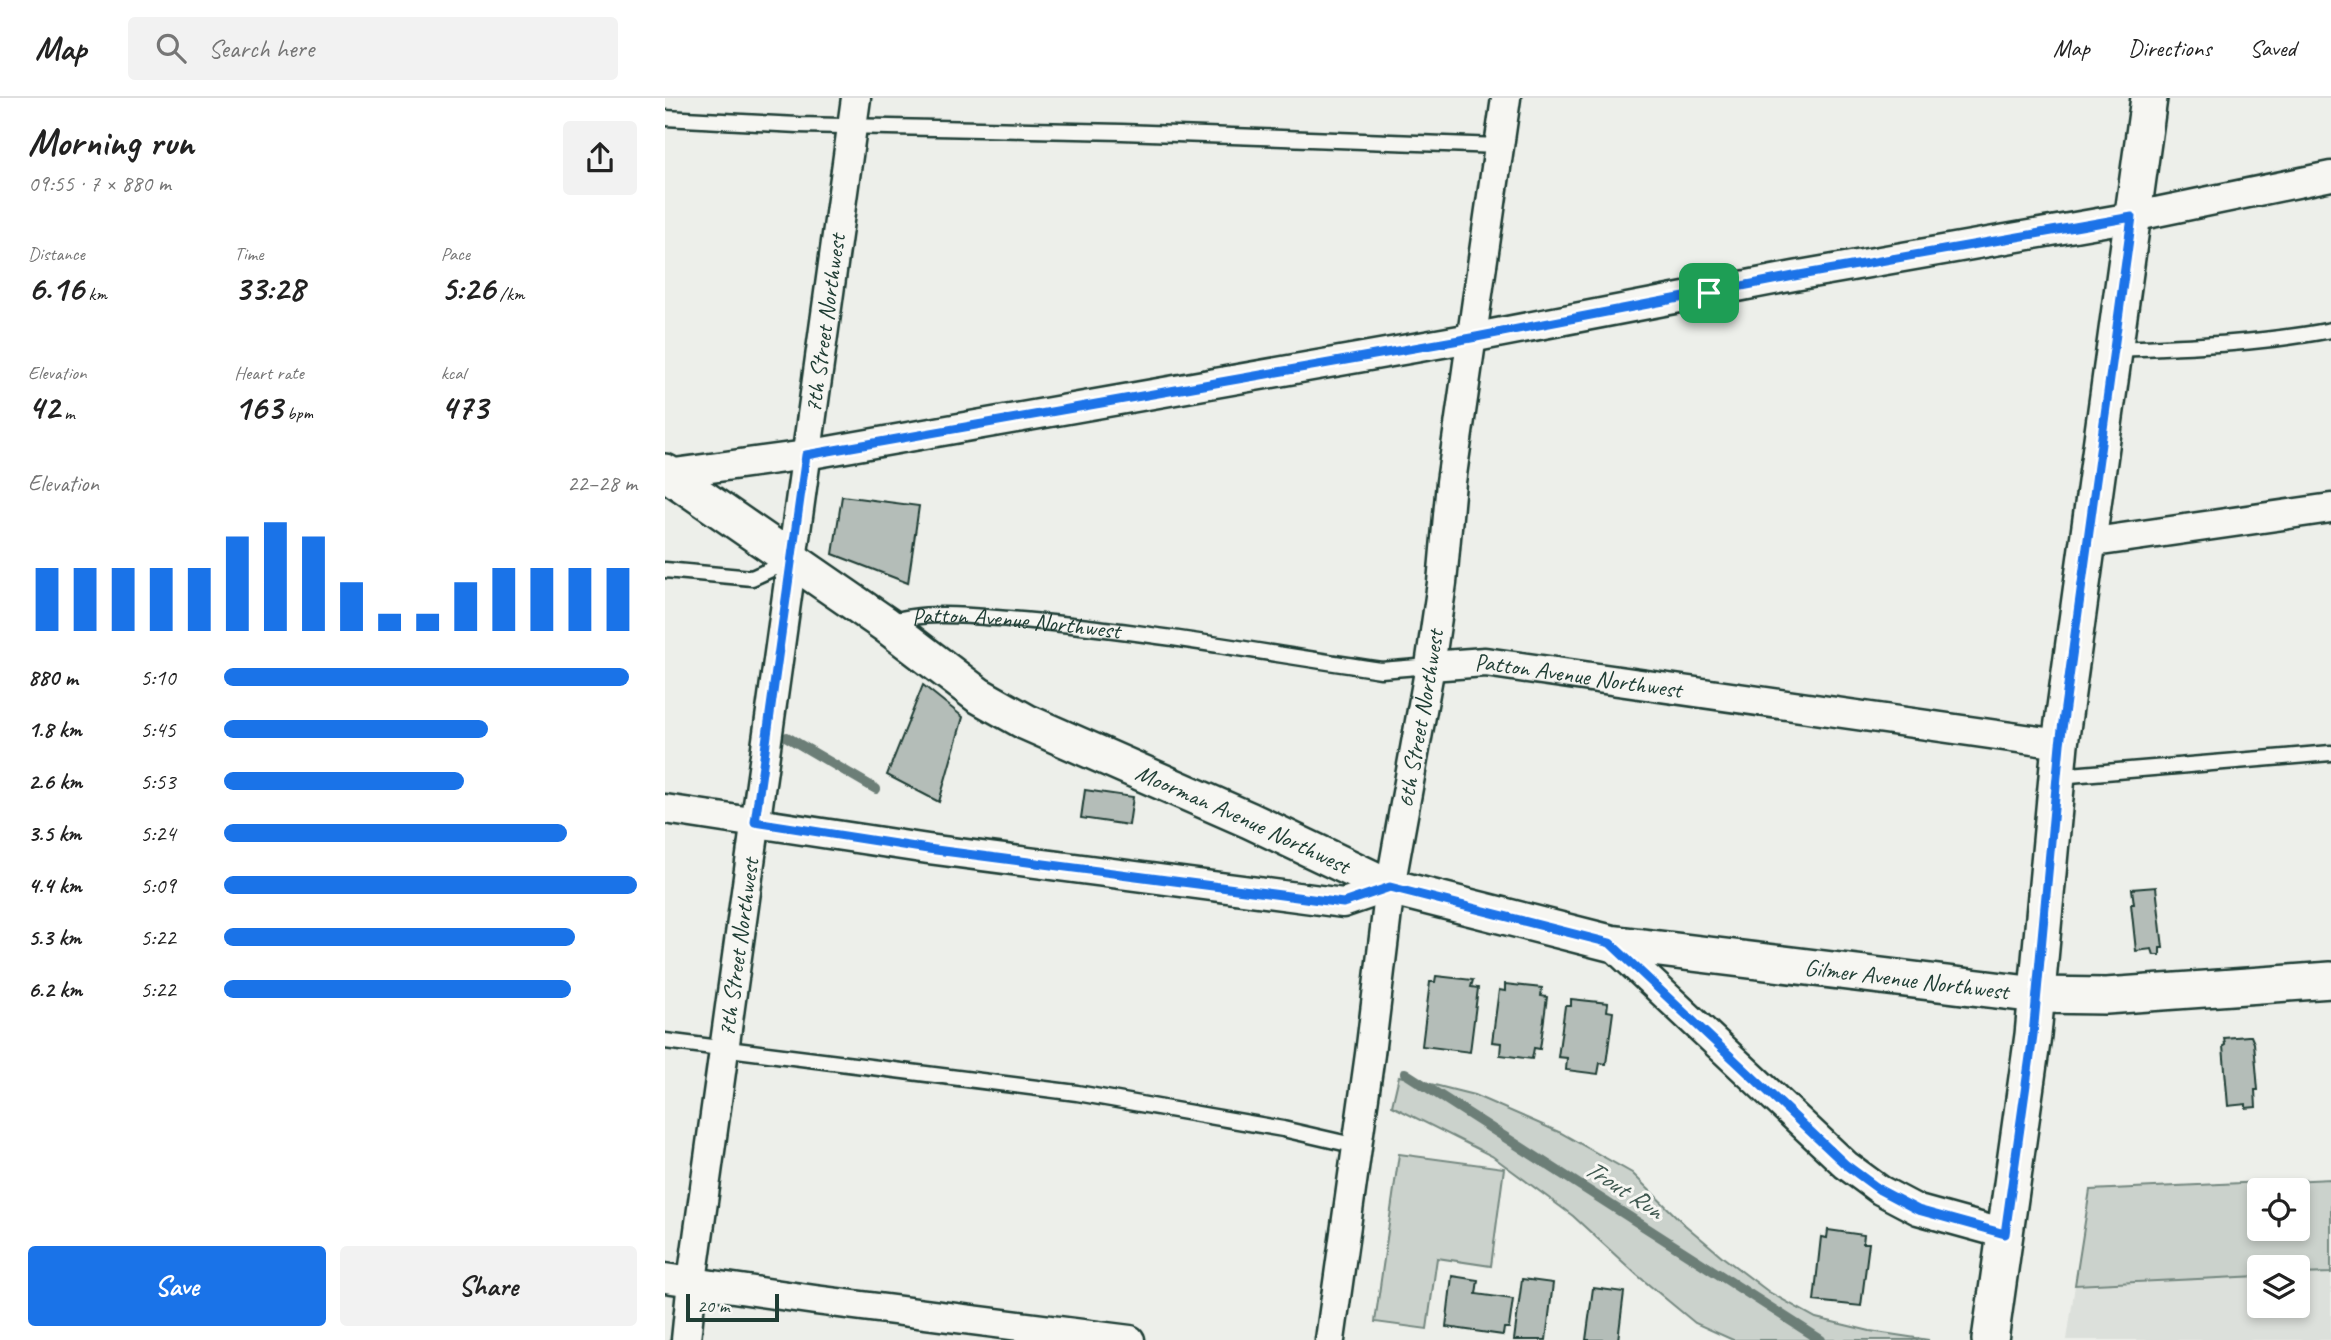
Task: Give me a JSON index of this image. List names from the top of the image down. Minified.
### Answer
{"streets":{"street":["7th Street Northwest","Patton Avenue Northwest","6th Street Northwest","Moorman Avenue Northwest","Gilmer Avenue Northwest"]},"crossings":[["7th Street Northwest","Moorman Avenue Northwest"],["Patton Avenue Northwest","6th Street Northwest"],["Patton Avenue Northwest","Moorman Avenue Northwest"],["6th Street Northwest","Moorman Avenue Northwest"],["Moorman Avenue Northwest","Gilmer Avenue Northwest"]],"water":["Trout Run"],"scale_bar":"20 m","page":{"header":"Map","search":"Search here","nav":["Map","Directions","Saved"],"heading":["Morning run","09:55 · 7 × 880 m"],"stats":[["Distance","6.16 km"],["Time","33:28"],["Pace","5:26 /km"],["Elevation","42 m"],["Heart rate","163 bpm"],["kcal","473"]],"chart":["Elevation","22–28 m"],"list":[{"name":"880 m","note":"5:10"},{"name":"1.8 km","note":"5:45"},{"name":"2.6 km","note":"5:53"},{"name":"3.5 km","note":"5:24"},{"name":"4.4 km","note":"5:09"},{"name":"5.3 km","note":"5:22"},{"name":"6.2 km","note":"5:22"}],"buttons":["Save","Share"],"scale":"20 m"}}
